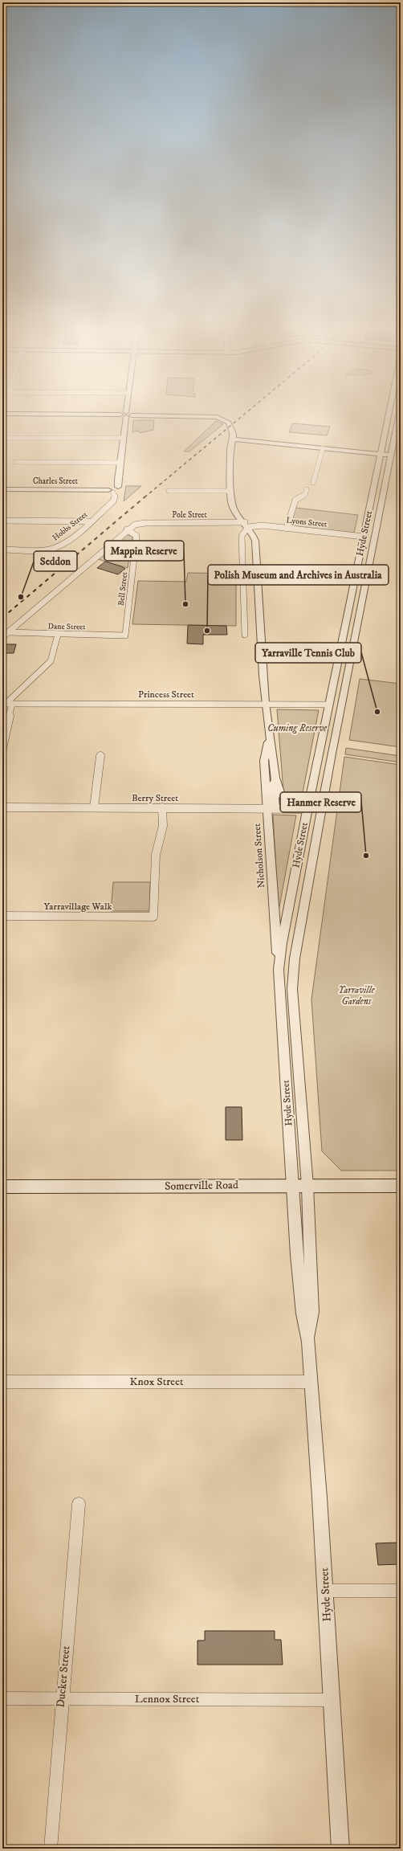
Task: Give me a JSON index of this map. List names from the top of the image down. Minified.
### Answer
{"streets":{"main road":["Somerville Road"],"street":["Charles Street","Pole Street","Lyons Street","Hobbs Street","Hyde Street","Bell Street","Dane Street","Princess Street","Berry Street","Nicholson Street","Yarravillage Walk","Knox Street","Ducker Street","Lennox Street"]},"crossings":[["Charles Street","Hobbs Street"],["Pole Street","Lyons Street"],["Pole Street","Bell Street"],["Pole Street","Nicholson Street"],["Lyons Street","Hyde Street"],["Lyons Street","Nicholson Street"],["Hyde Street","Princess Street"],["Hyde Street","Berry Street"],["Hyde Street","Nicholson Street"],["Hyde Street","Somerville Road"],["Hyde Street","Knox Street"],["Hyde Street","Lennox Street"],["Bell Street","Dane Street"],["Princess Street","Nicholson Street"],["Berry Street","Nicholson Street"],["Berry Street","Yarravillage Walk"],["Ducker Street","Lennox Street"]],"parks":["Cuming Reserve","Yarraville Gardens"],"places":["Seddon","Mappin Reserve","Polish Museum and Archives in Australia","Yarraville Tennis Club","Hanmer Reserve"]}
